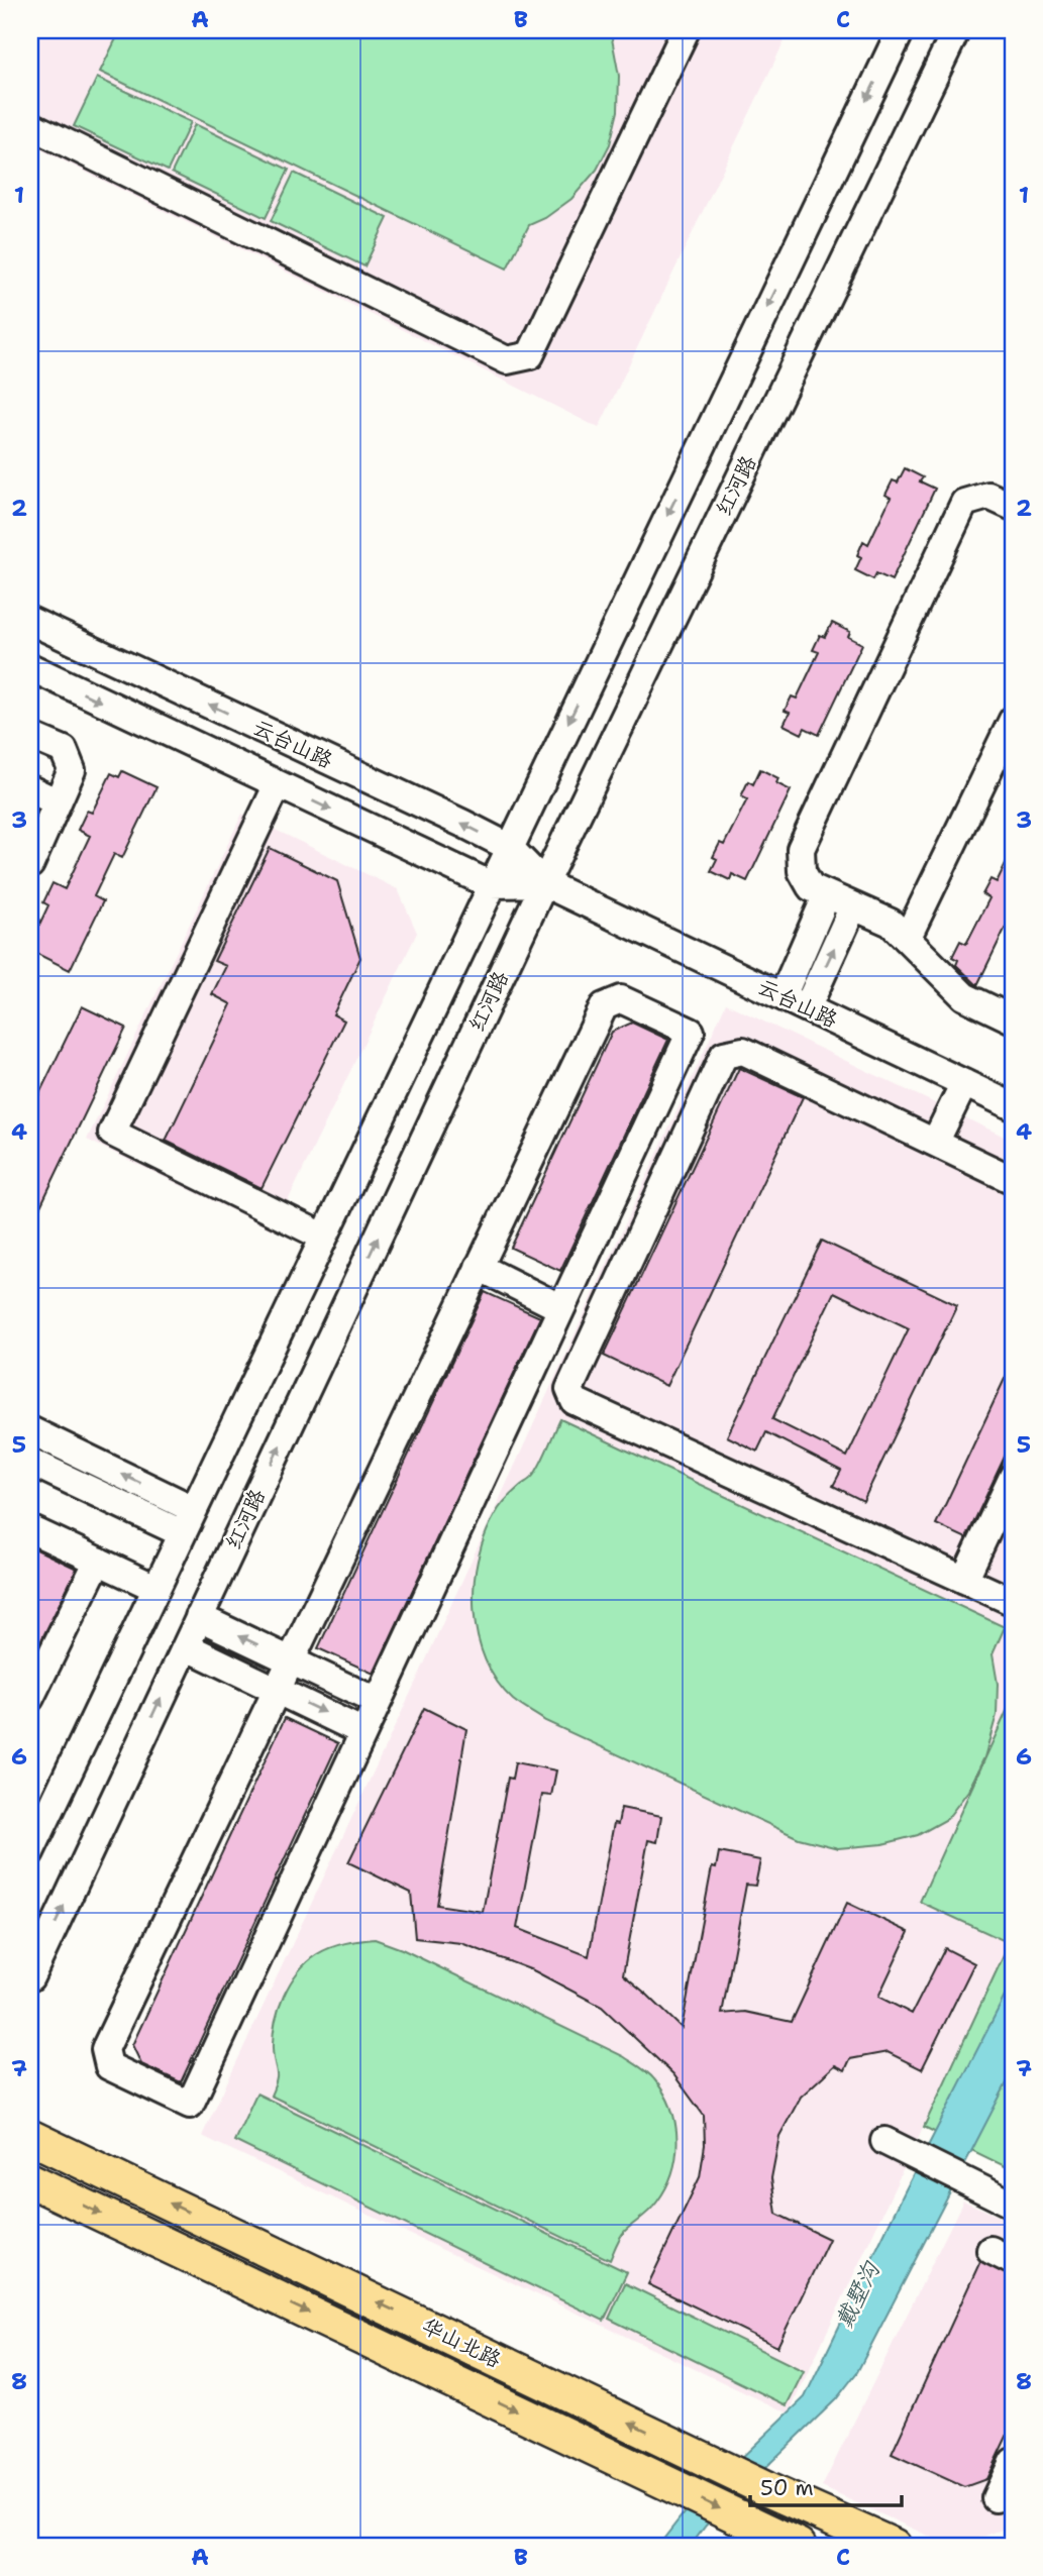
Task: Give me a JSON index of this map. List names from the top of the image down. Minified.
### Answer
{"streets":{"main road":["华山北路"],"street":["红河路","云台山路"]},"crossings":[["红河路","云台山路"]],"water":["戴墅沟"],"scale_bar":"50 m","grid":{"columns":["A","B","C"],"rows":["1","2","3","4","5","6","7","8"]}}
